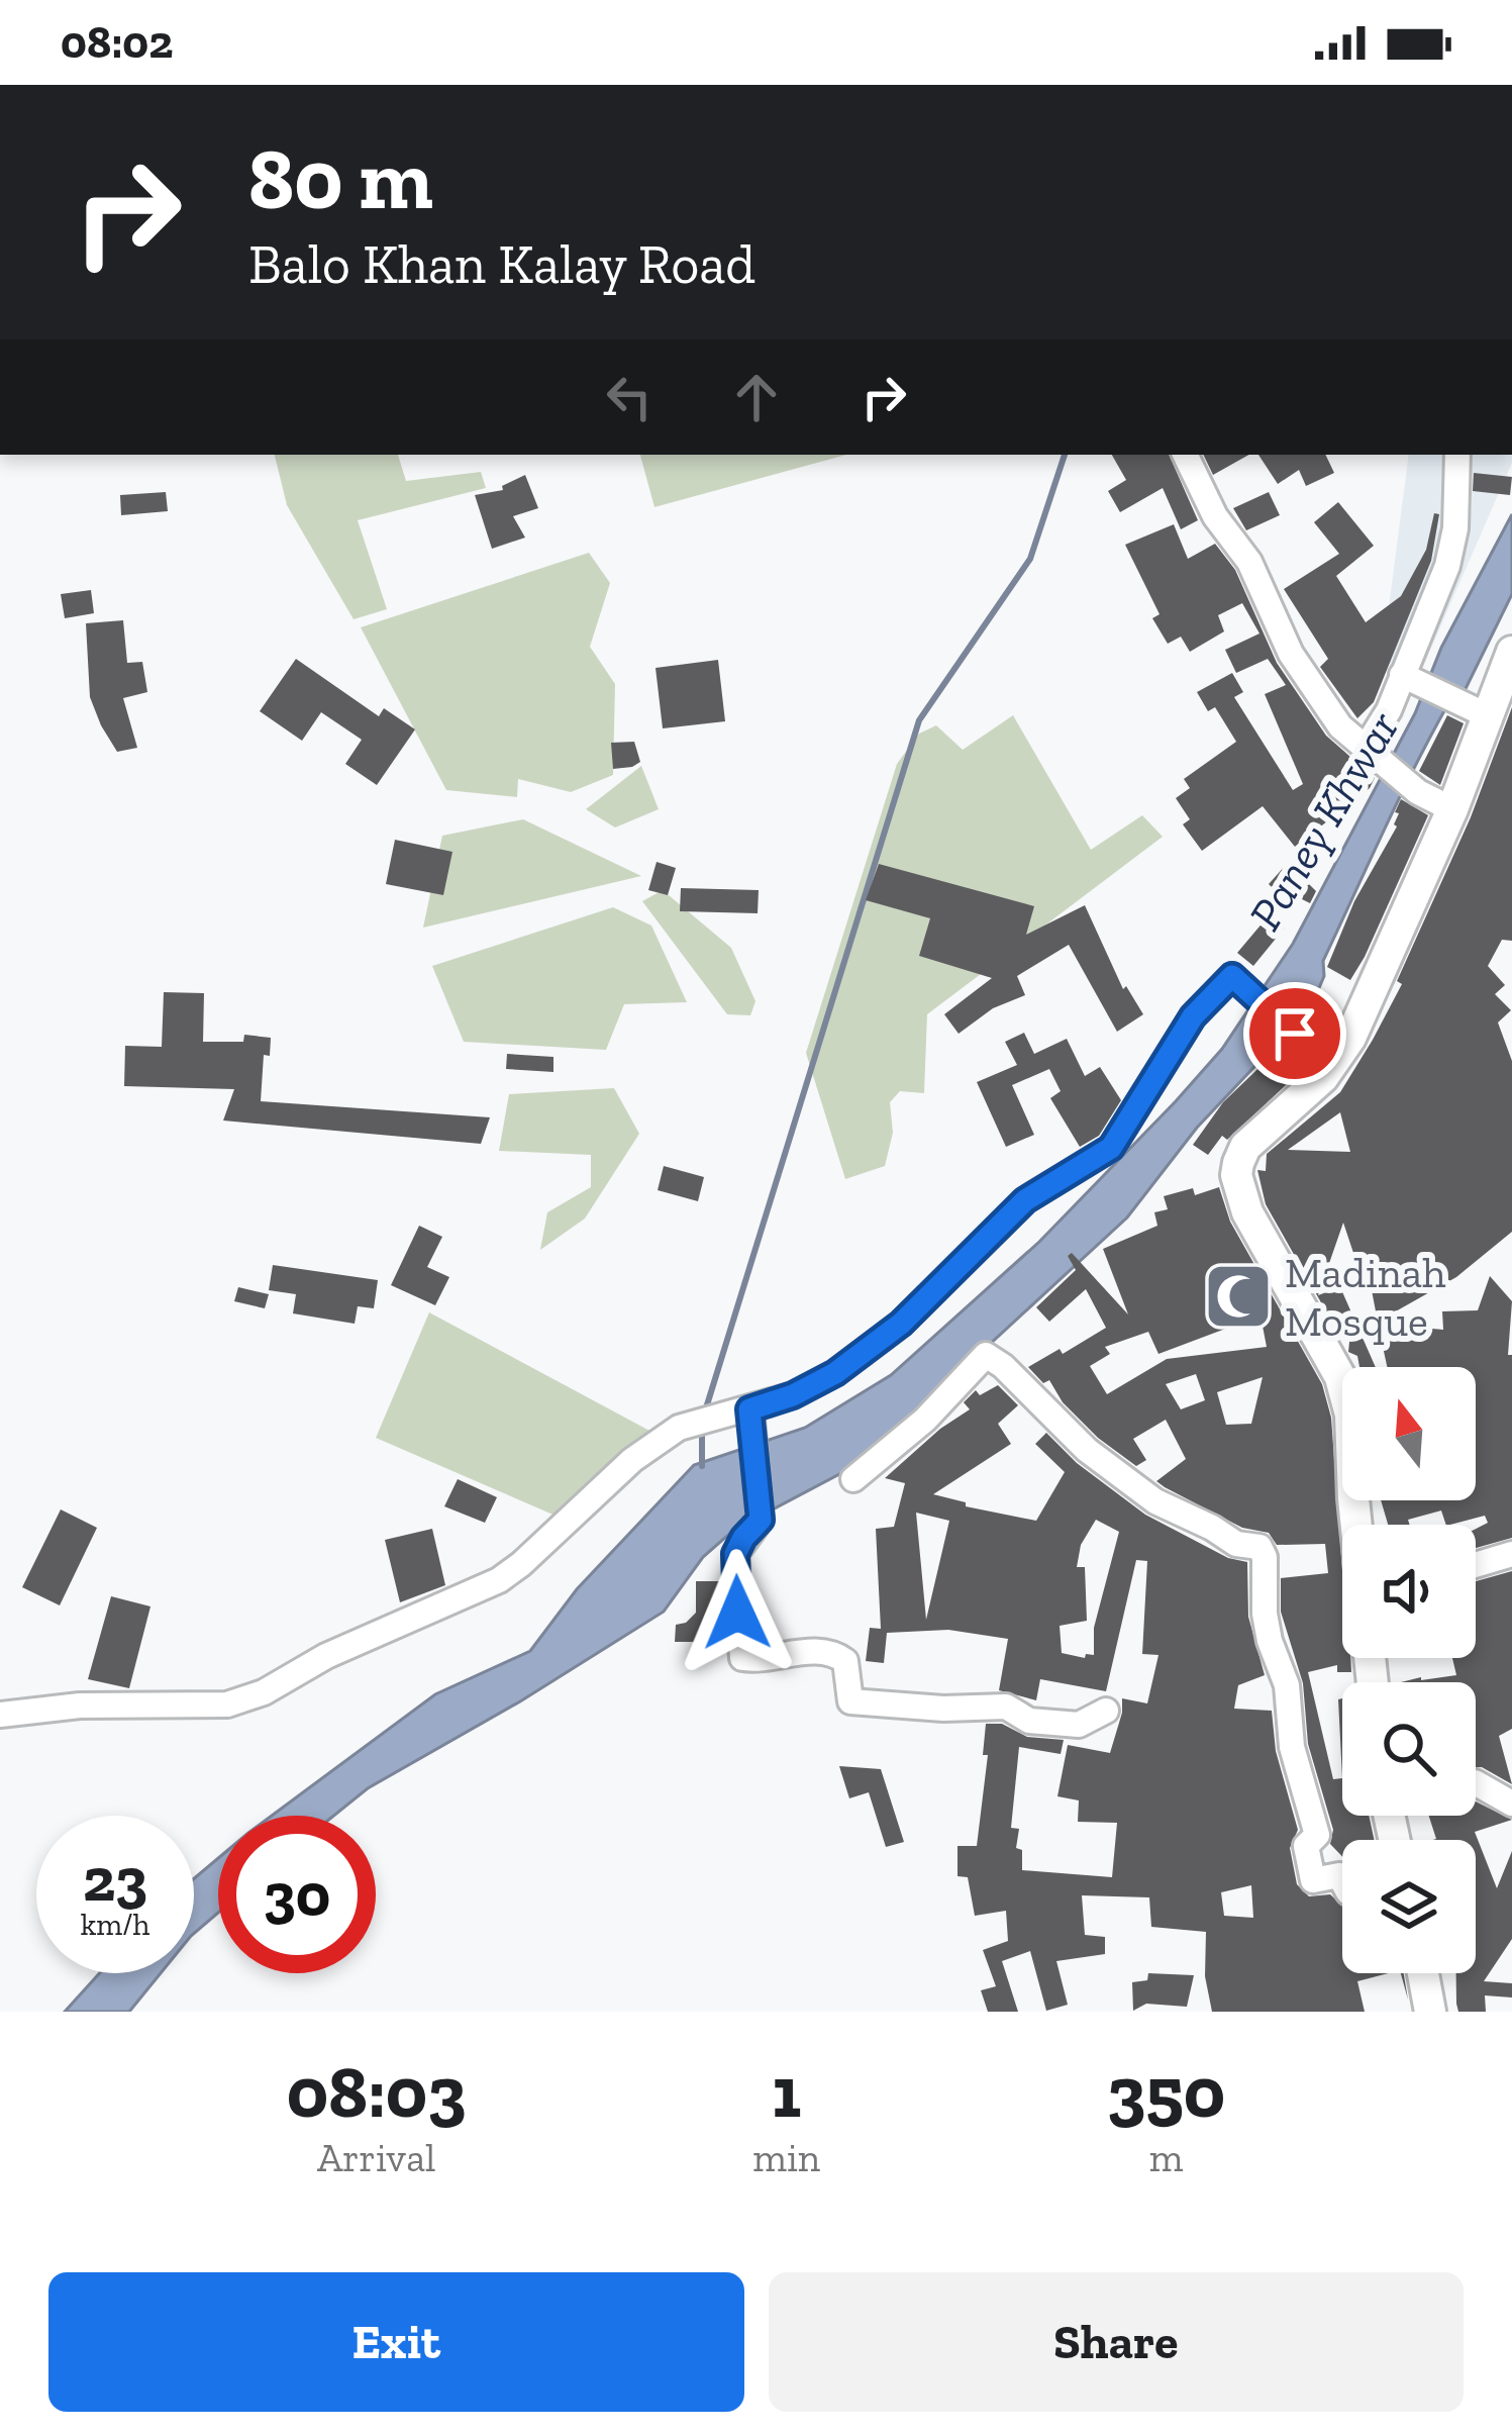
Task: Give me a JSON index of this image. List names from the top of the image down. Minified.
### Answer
{"water":["Paney Khwar"],"places":{"mosque":["Madinah Mosque"]},"north":"top","page":{"status":"08:02","turn":["80 m","Balo Khan Kalay Road"],"speed":"23 km/h","limit":"30","eta":["08:03","Arrival","1","min","350","m"],"buttons":["Exit","Share"]}}
